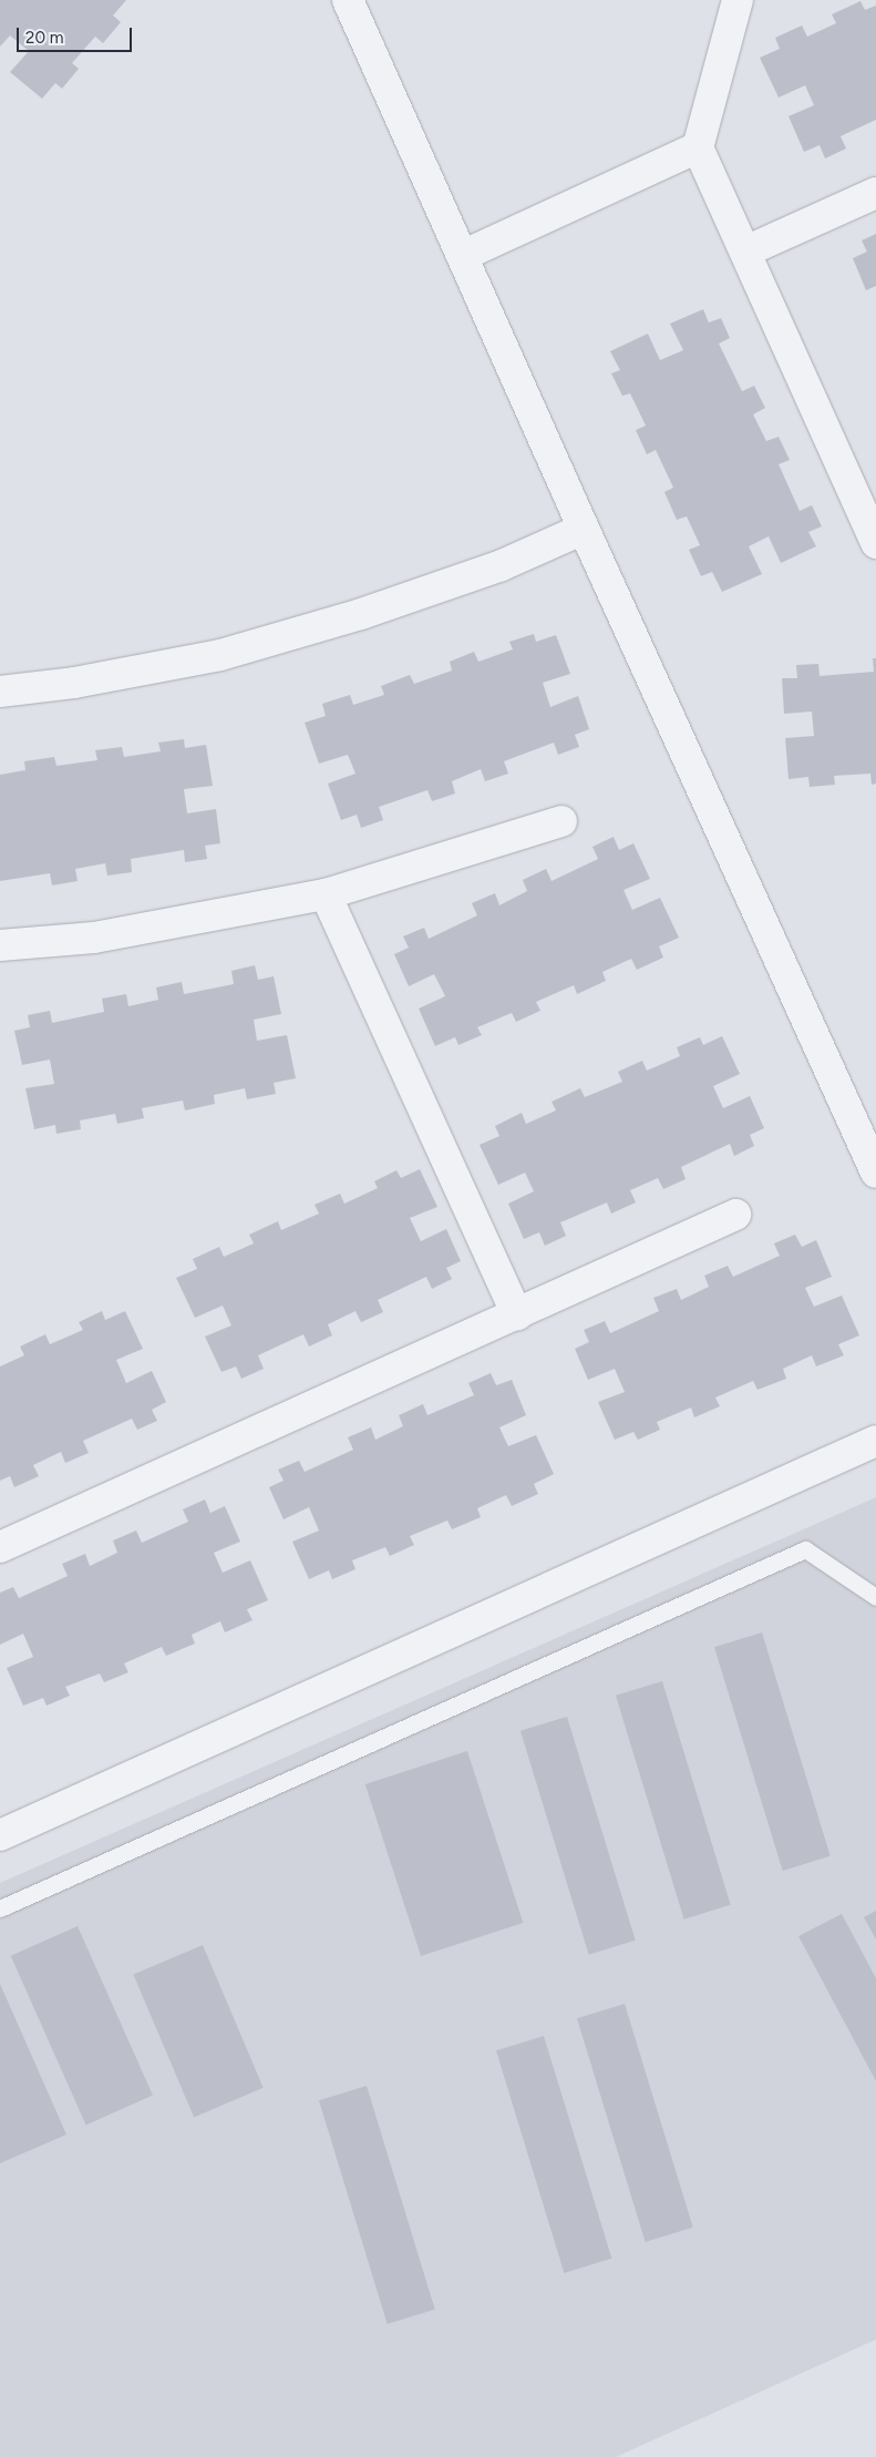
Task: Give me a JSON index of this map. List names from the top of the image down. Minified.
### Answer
{"scale_bar":"20 m"}
